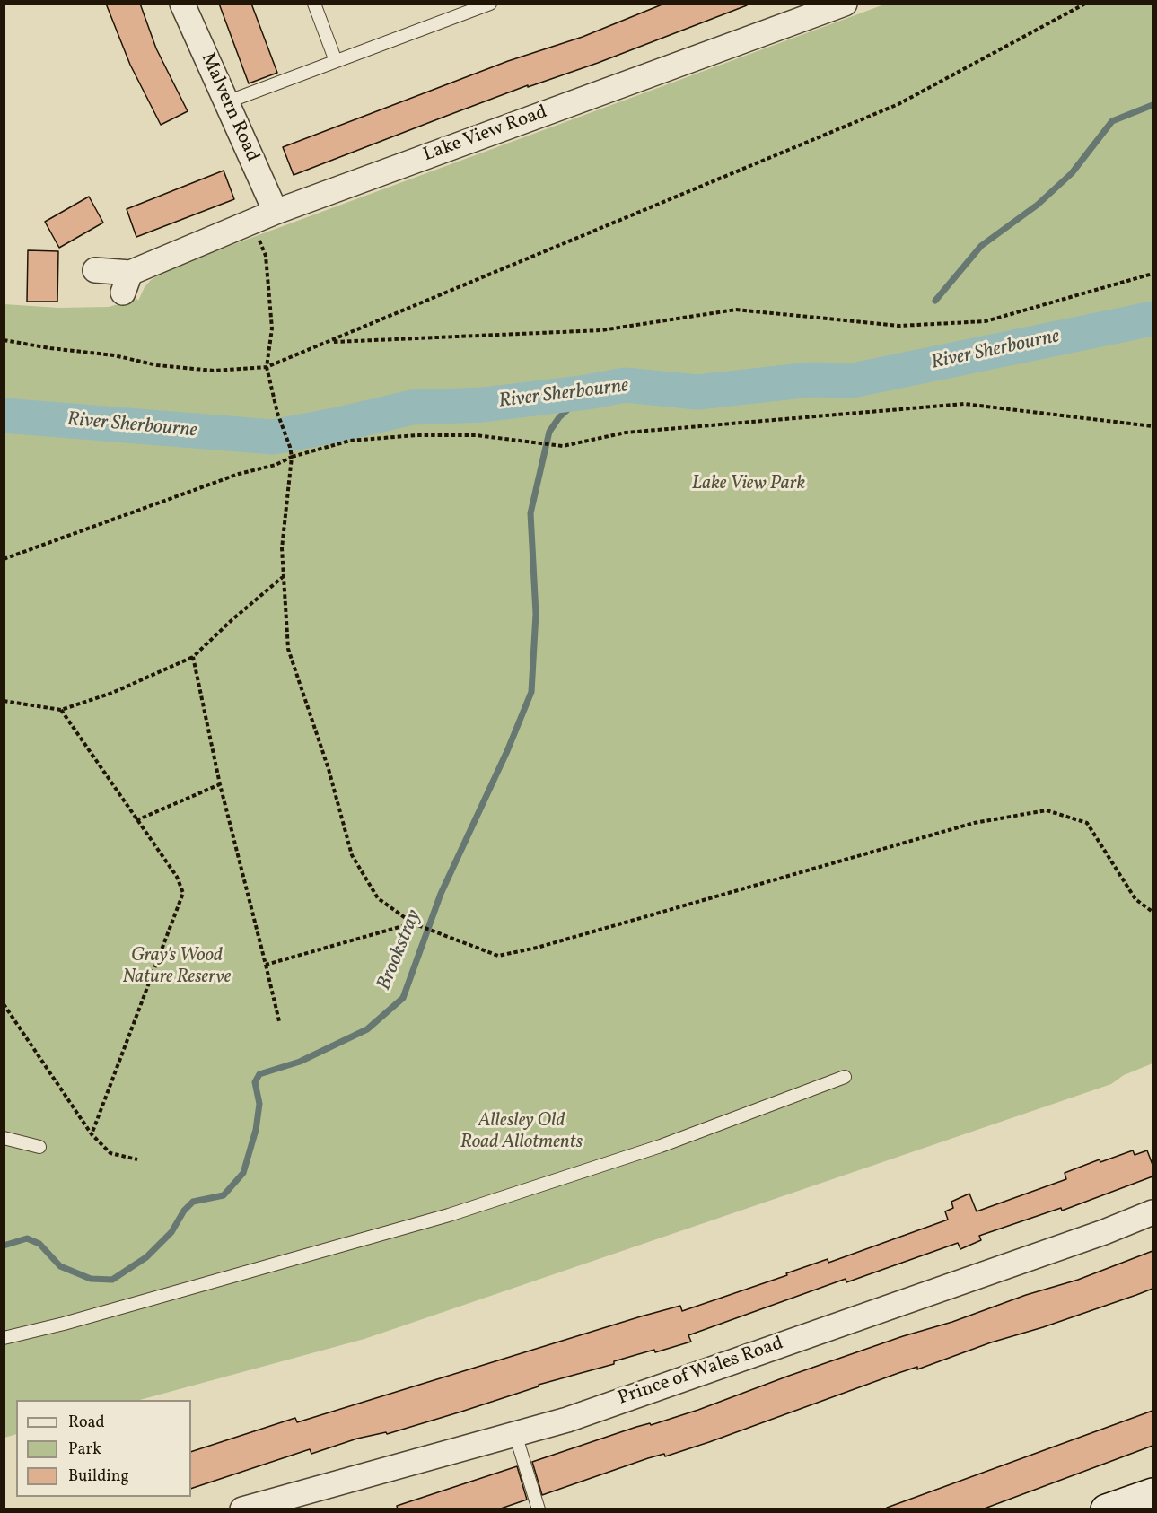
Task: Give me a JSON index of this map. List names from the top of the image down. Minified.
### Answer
{"streets":{"street":["Malvern Road","Lake View Road","Prince of Wales Road"]},"crossings":[["Malvern Road","Lake View Road"]],"water":["River Sherbourne","Brookstray"],"parks":["Lake View Park","Gray's Wood Nature Reserve","Allesley Old Road Allotments"],"legend":["Road","Park","Building"]}
